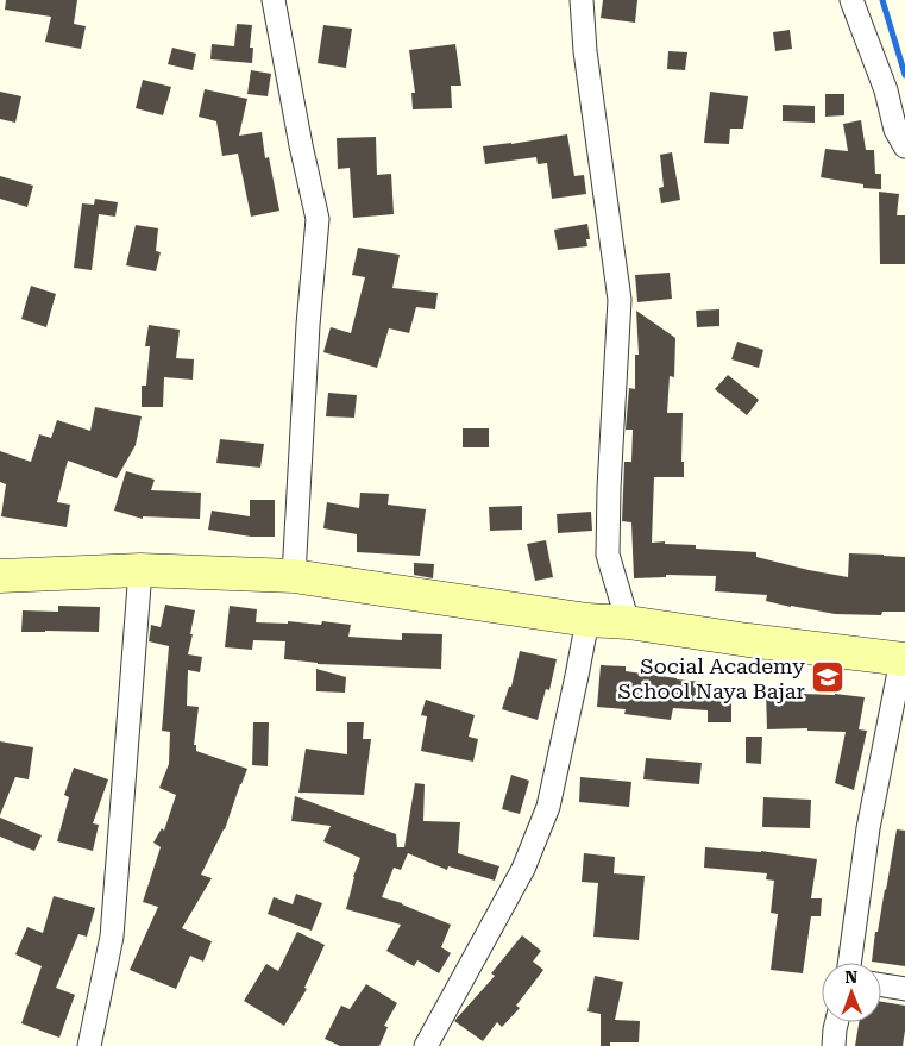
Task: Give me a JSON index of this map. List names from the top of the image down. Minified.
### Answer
{"places":{"school or university":["Social Academy School Naya Bajar"]},"north":"top"}
